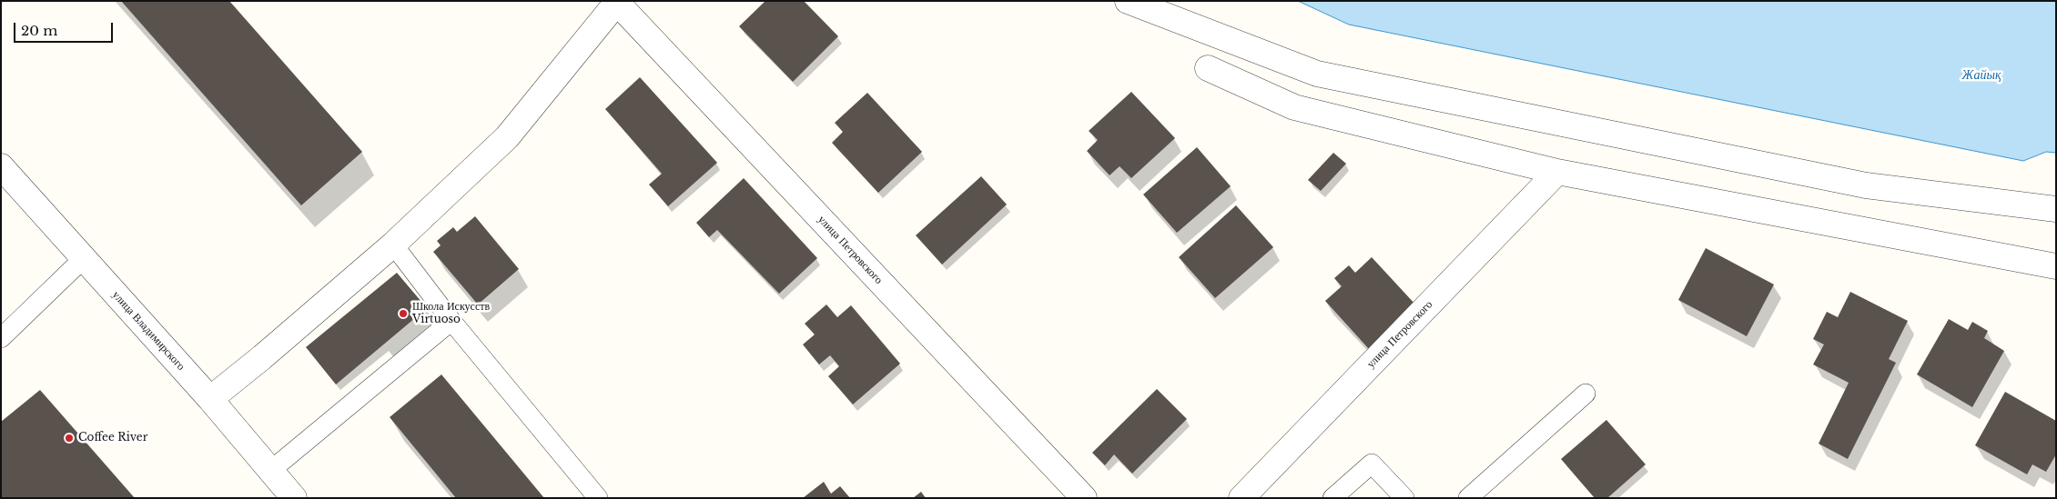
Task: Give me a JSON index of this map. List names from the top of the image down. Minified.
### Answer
{"streets":{"street":["улица Петровского","улица Владимирского"]},"water":["Жайық"],"places":["Школа Искусств Virtuoso","Coffee River"],"scale_bar":"20 m"}
